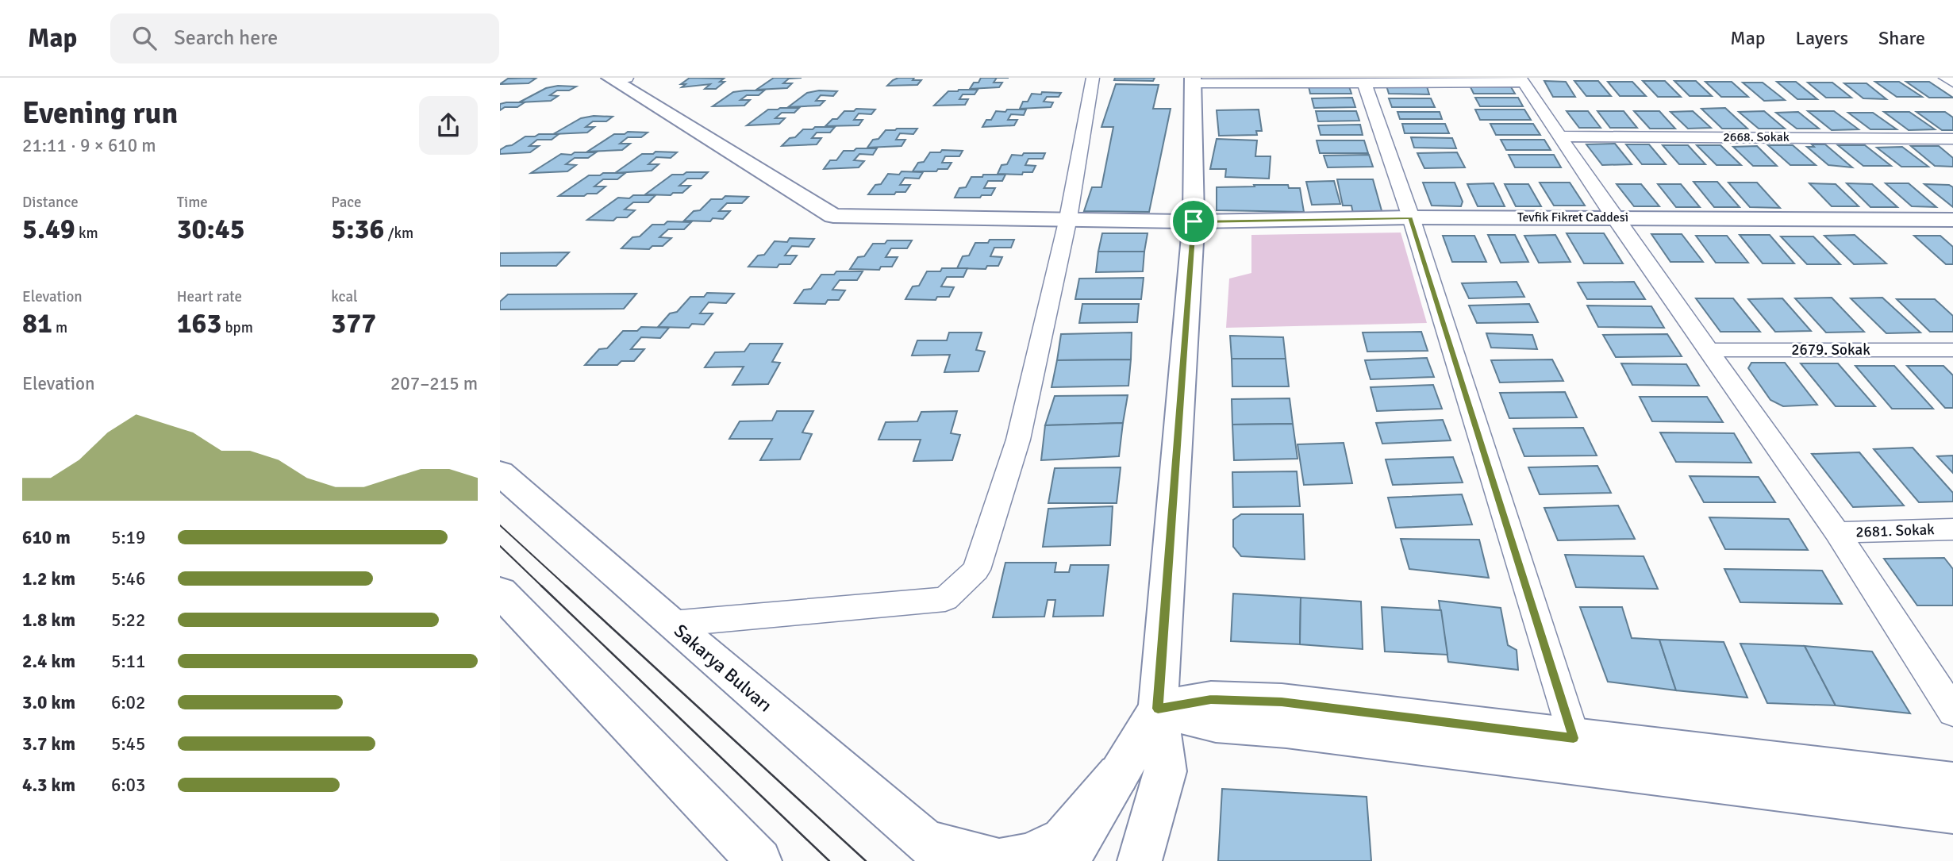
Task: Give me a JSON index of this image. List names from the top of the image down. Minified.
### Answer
{"streets":{"street":["2668. Sokak","Tevfik Fikret Caddesi","2679. Sokak","2681. Sokak","Sakarya Bulvarı"]},"page":{"header":"Map","search":"Search here","nav":["Map","Layers","Share"],"heading":["Evening run","21:11 · 9 × 610 m"],"stats":[["Distance","5.49 km"],["Time","30:45"],["Pace","5:36 /km"],["Elevation","81 m"],["Heart rate","163 bpm"],["kcal","377"]],"chart":["Elevation","207–215 m"],"list":[{"name":"610 m","note":"5:19"},{"name":"1.2 km","note":"5:46"},{"name":"1.8 km","note":"5:22"},{"name":"2.4 km","note":"5:11"},{"name":"3.0 km","note":"6:02"},{"name":"3.7 km","note":"5:45"},{"name":"4.3 km","note":"6:03"}]}}
